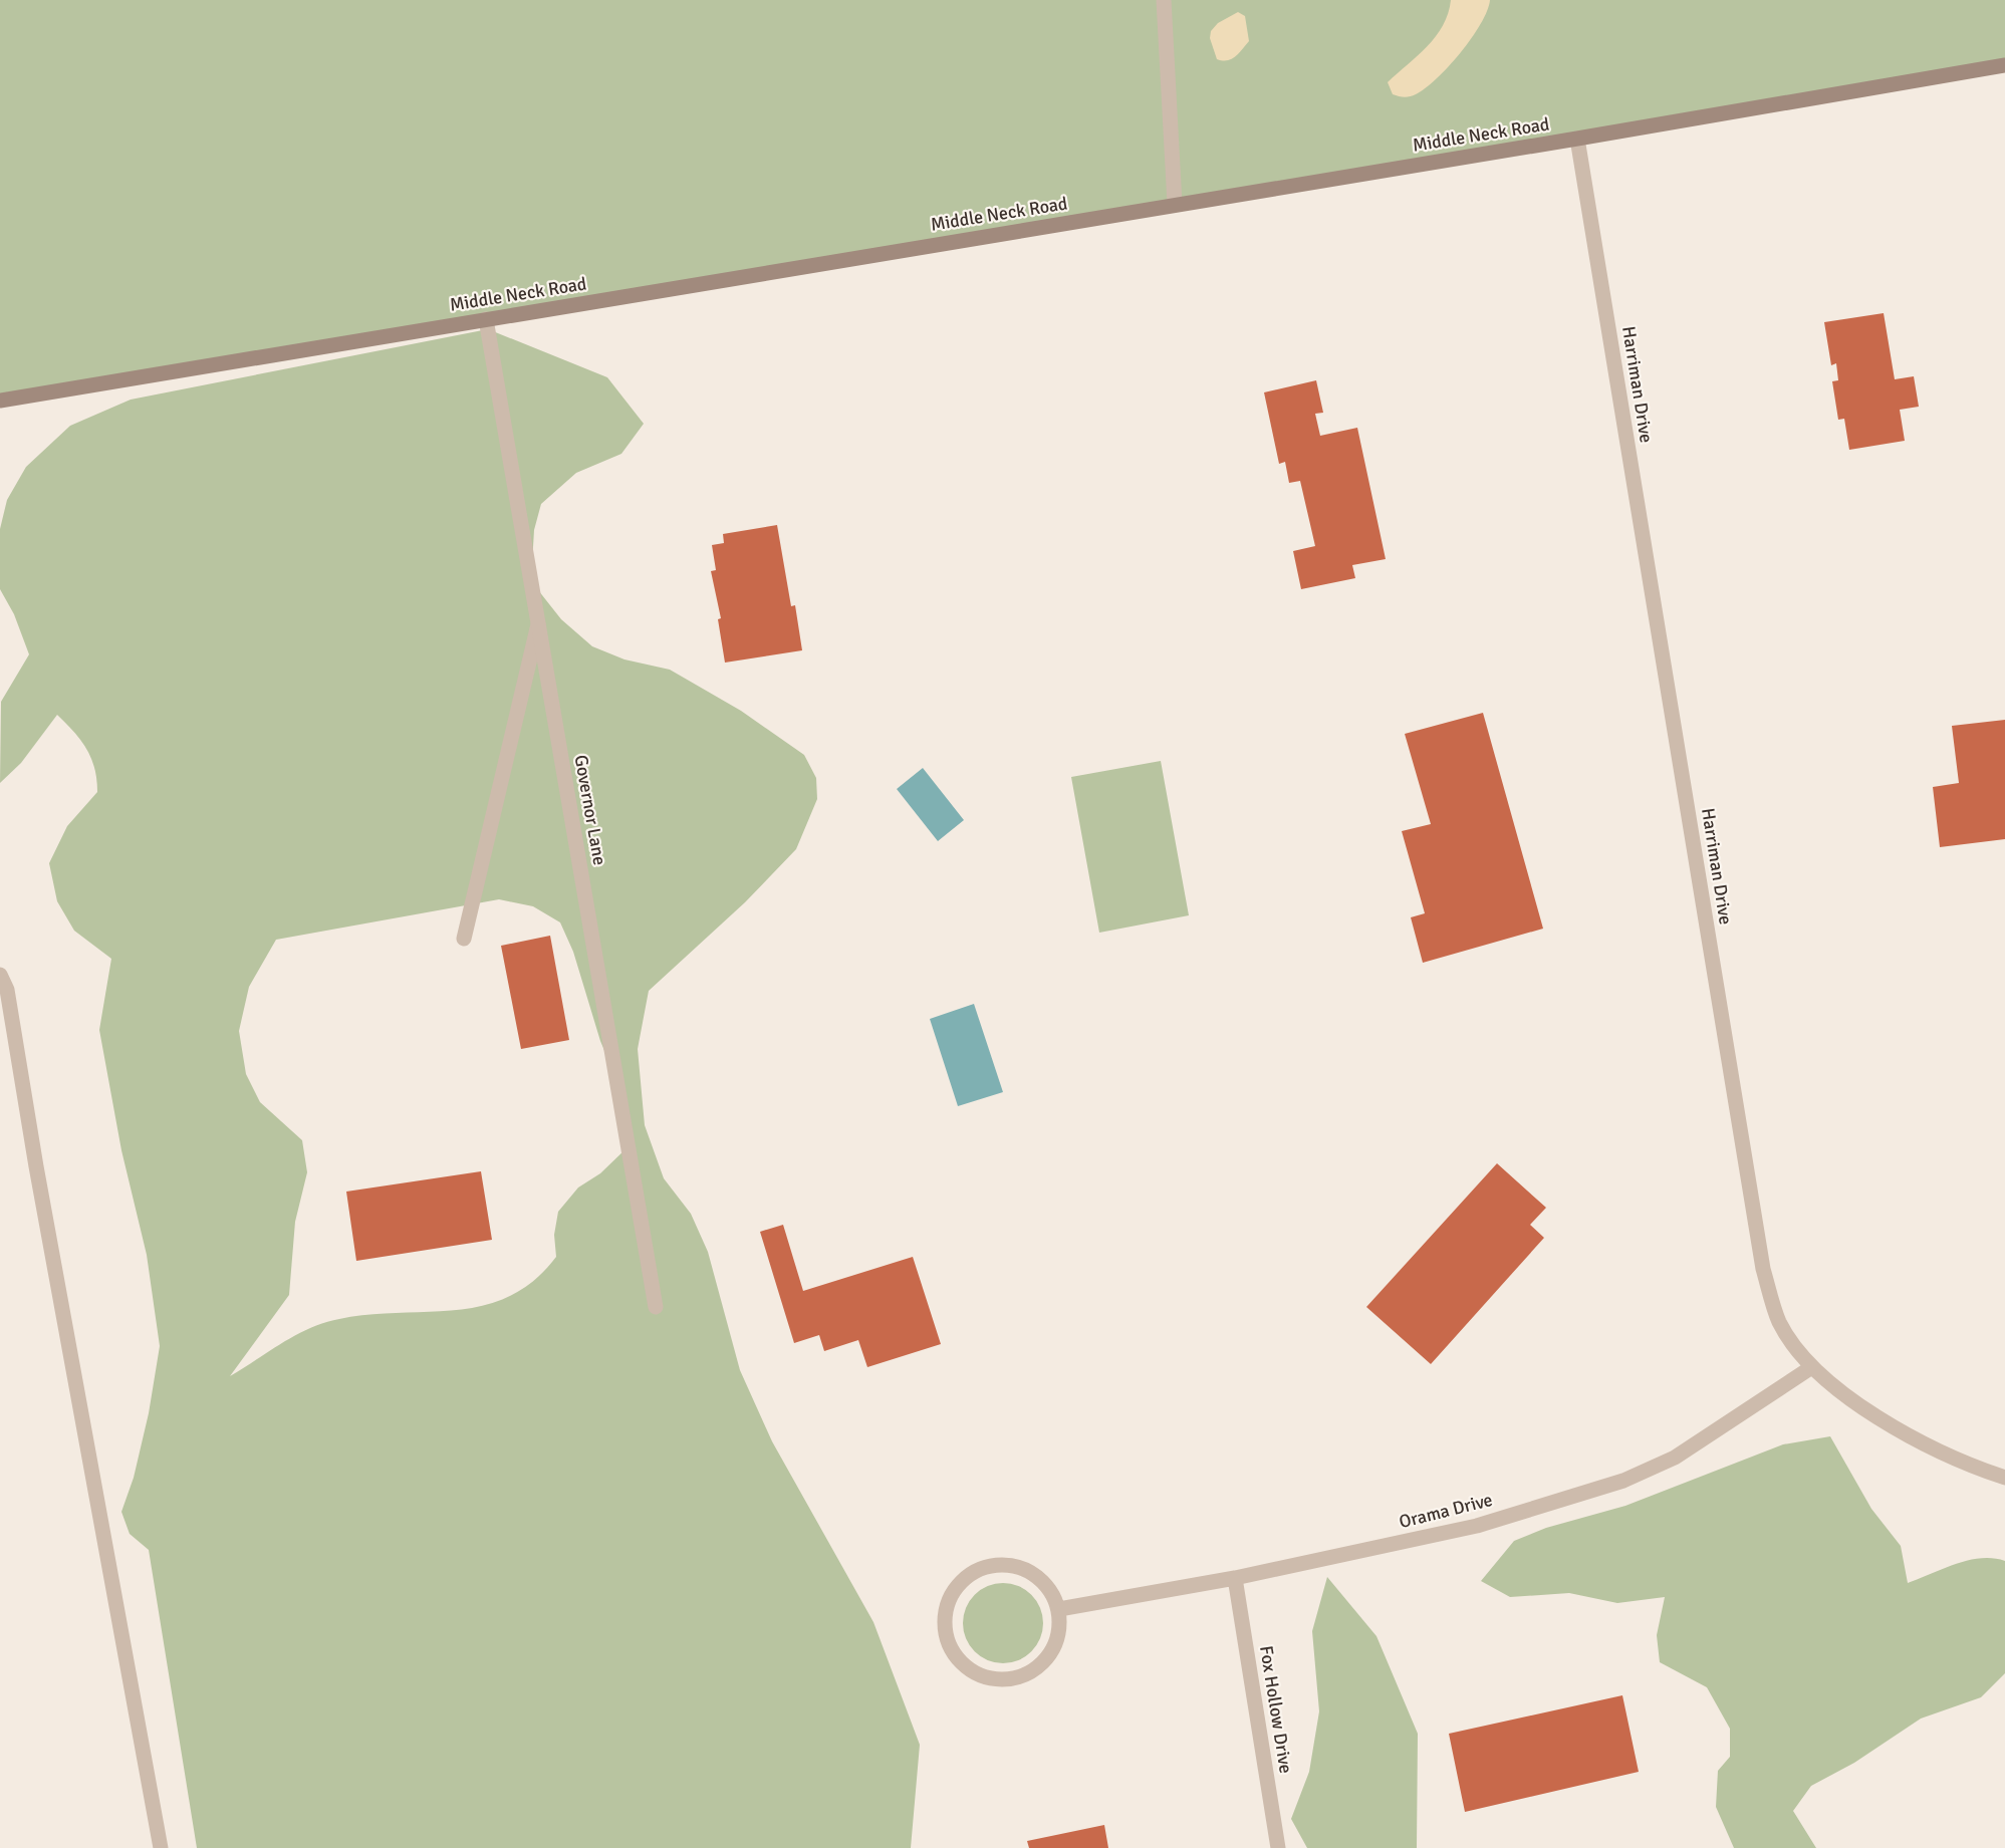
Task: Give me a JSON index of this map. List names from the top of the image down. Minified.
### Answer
{"streets":{"main road":["Middle Neck Road"],"street":["Harriman Drive","Governor Lane","Orama Drive","Fox Hollow Drive"]},"crossings":[["Middle Neck Road","Harriman Drive"],["Middle Neck Road","Governor Lane"],["Harriman Drive","Orama Drive"],["Orama Drive","Fox Hollow Drive"]]}
